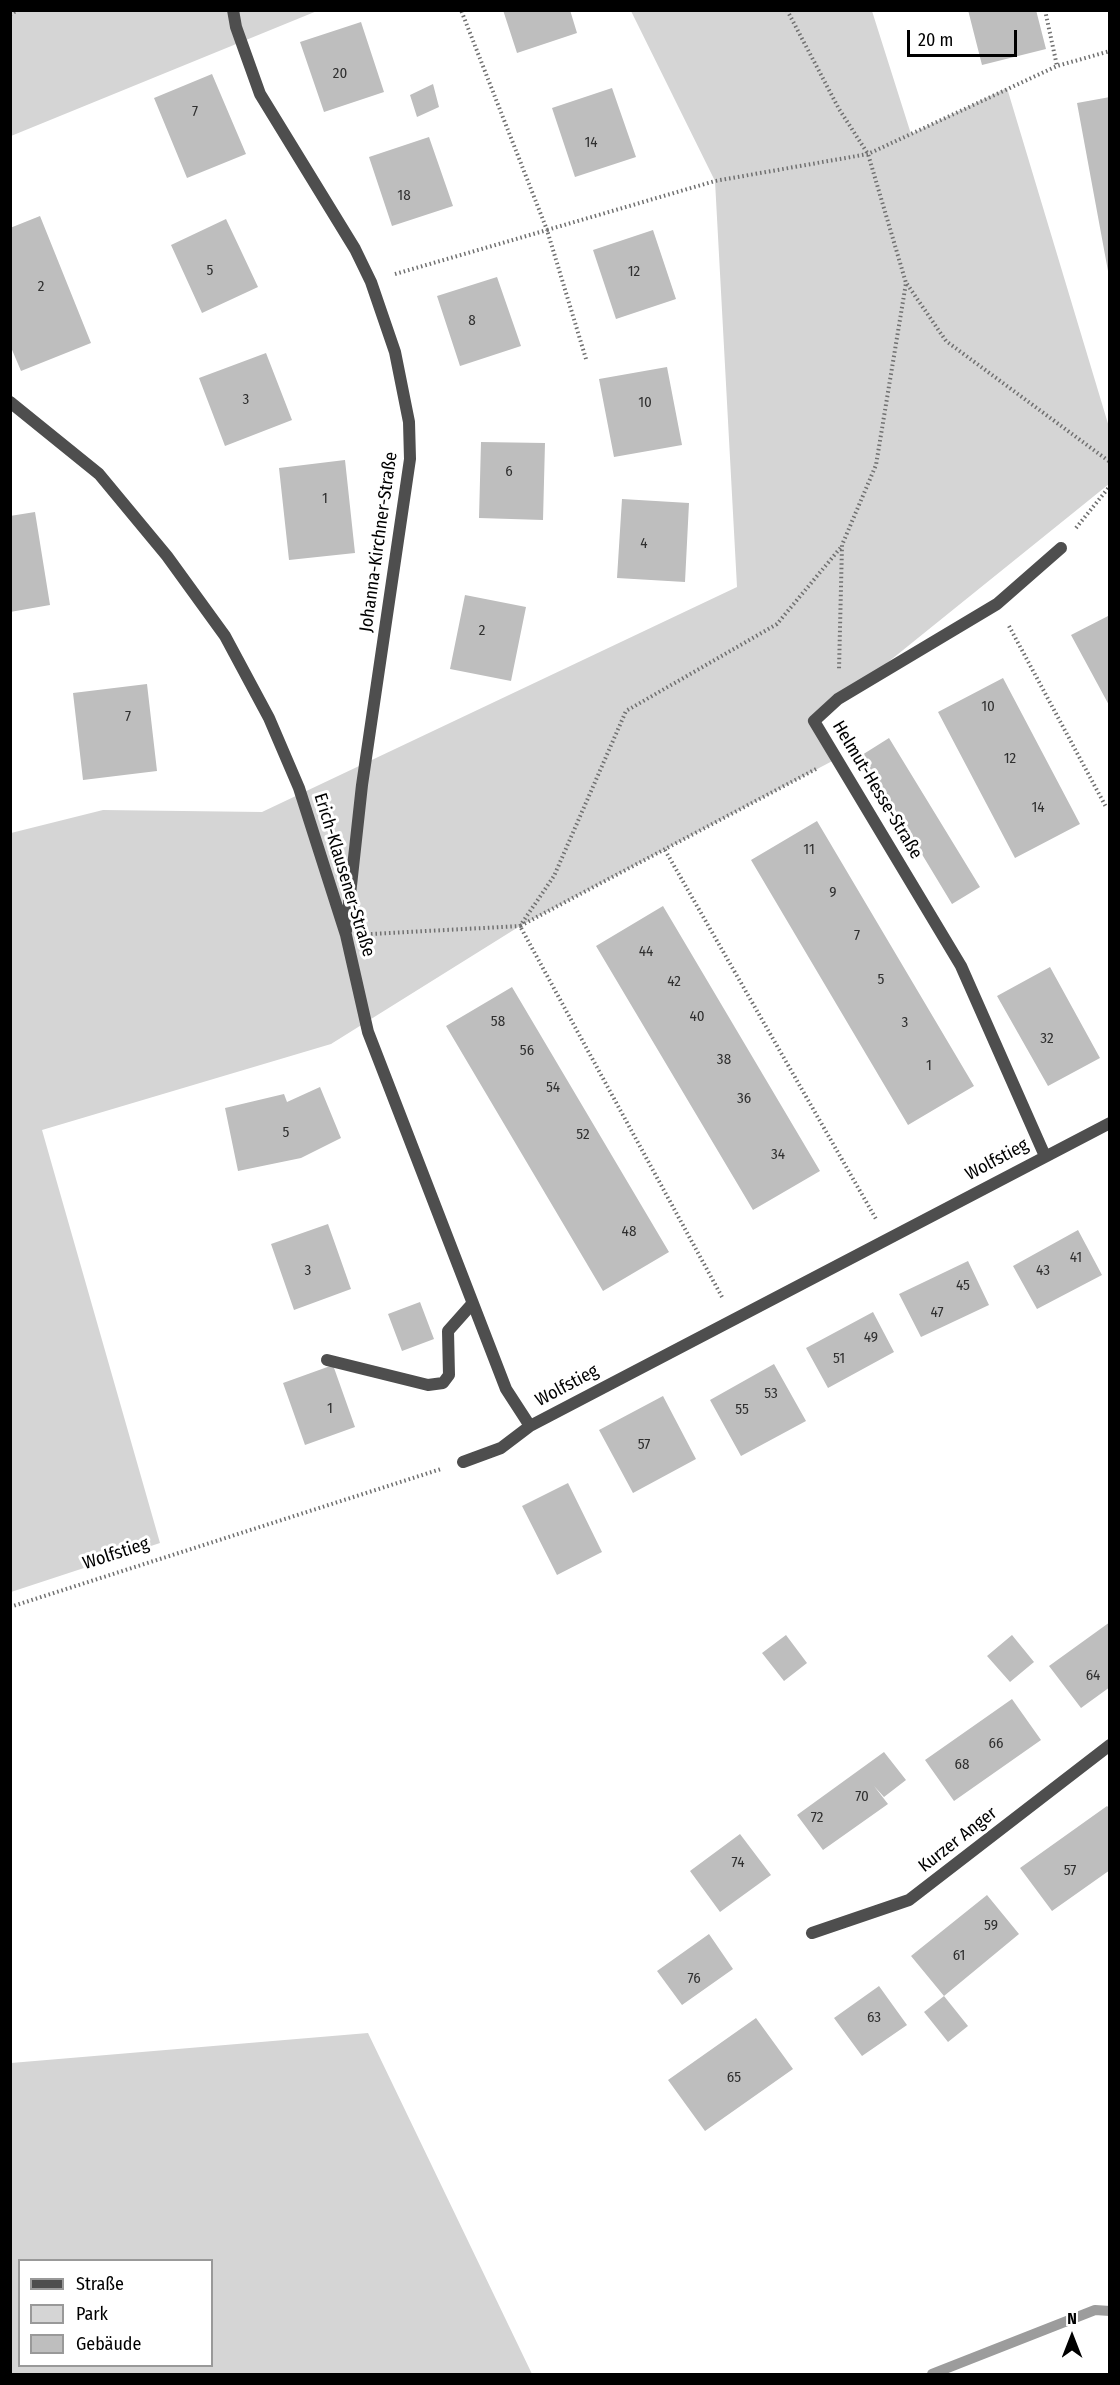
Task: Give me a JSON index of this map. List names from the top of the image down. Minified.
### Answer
{"streets":{"street":["Johanna-Kirchner-Straße","Helmut-Hesse-Straße","Erich-Klausener-Straße","Wolfstieg","Kurzer Anger"]},"crossings":[["Johanna-Kirchner-Straße","Erich-Klausener-Straße"],["Helmut-Hesse-Straße","Wolfstieg"],["Erich-Klausener-Straße","Wolfstieg"]],"house_numbers":["20","7","14","18","5","12","2","8","3","10","6","1","4","2","10","7","12","14","11","9","7","44","5","42","40","58","3","32","56","38","1","54","36","5","52","34","48","41","3","43","45","47","49","51","53","1","55","57","64","66","68","70","72","74","57","59","61","76","63","65"],"legend":["Straße","Park","Gebäude"],"scale_bar":"20 m","north":"top"}
